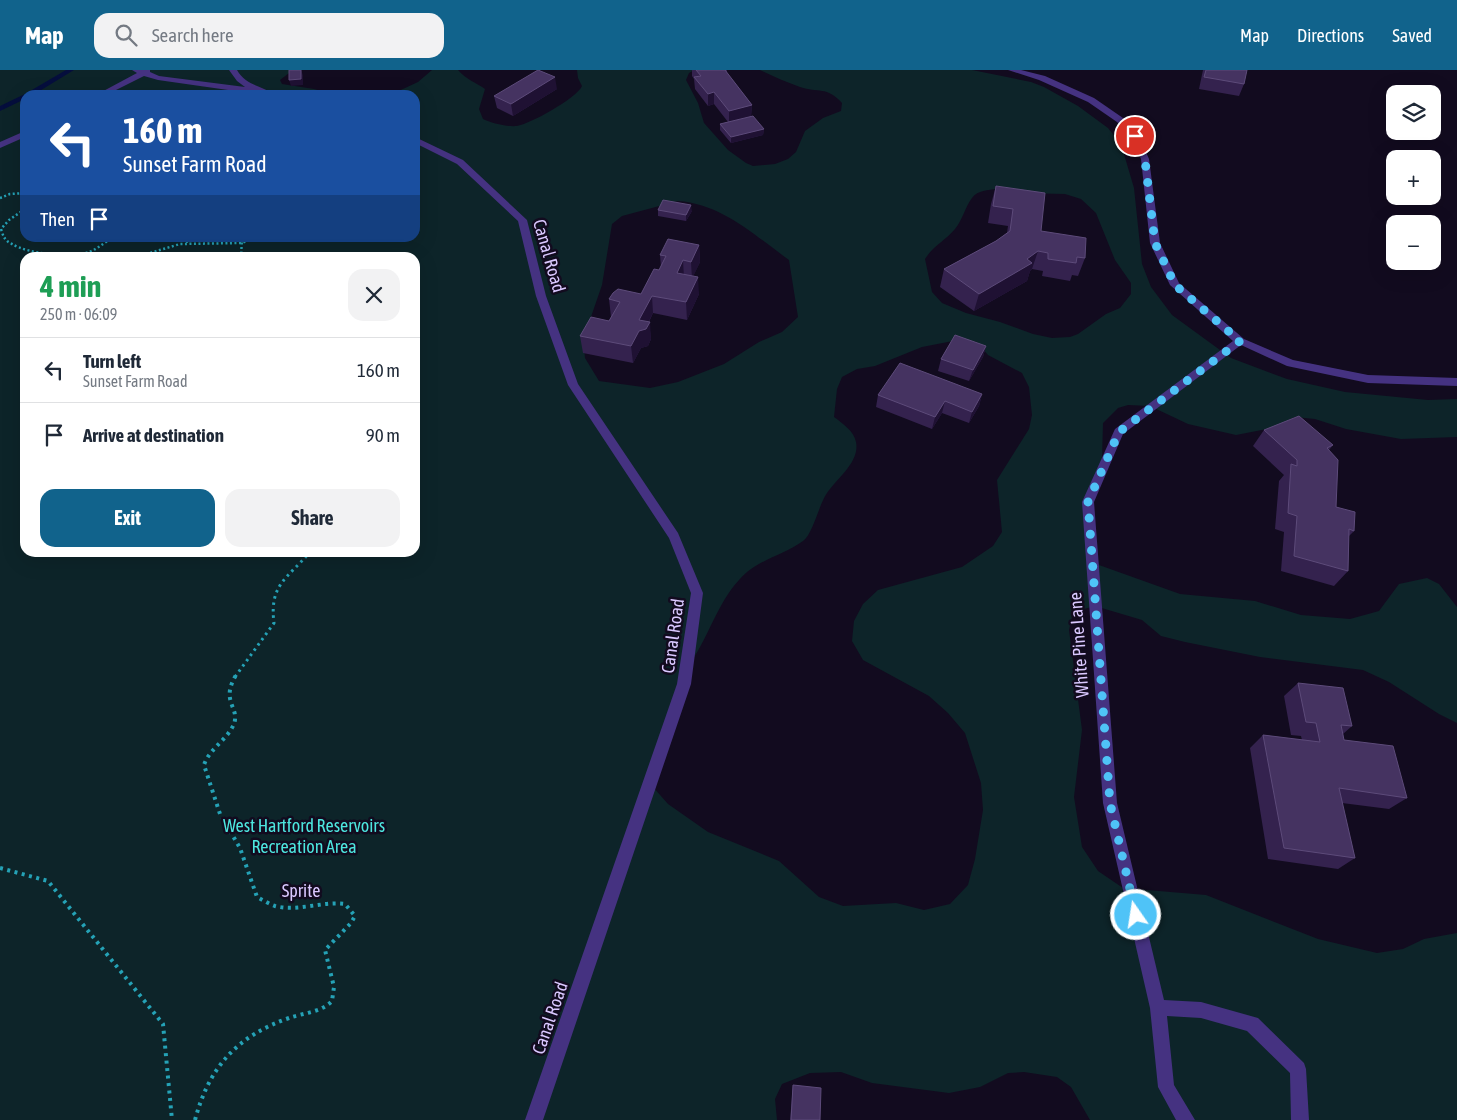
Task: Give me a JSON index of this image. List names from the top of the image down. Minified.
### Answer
{"streets":{"street":["Canal Road","White Pine Lane"],"path":["Sprite"]},"parks":["West Hartford Reservoirs Recreation Area"],"page":{"header":"Map","search":"Search here","nav":["Map","Directions","Saved"],"map_buttons":["+","−"],"turn":["160 m","Sunset Farm Road"],"then":"Then","heading":["4 min","250 m · 06:09"],"list":[{"name":"Turn left","note":"Sunset Farm Road","value":"160 m"},{"name":"Arrive at destination","value":"90 m"}],"buttons":["Exit","Share"]}}
